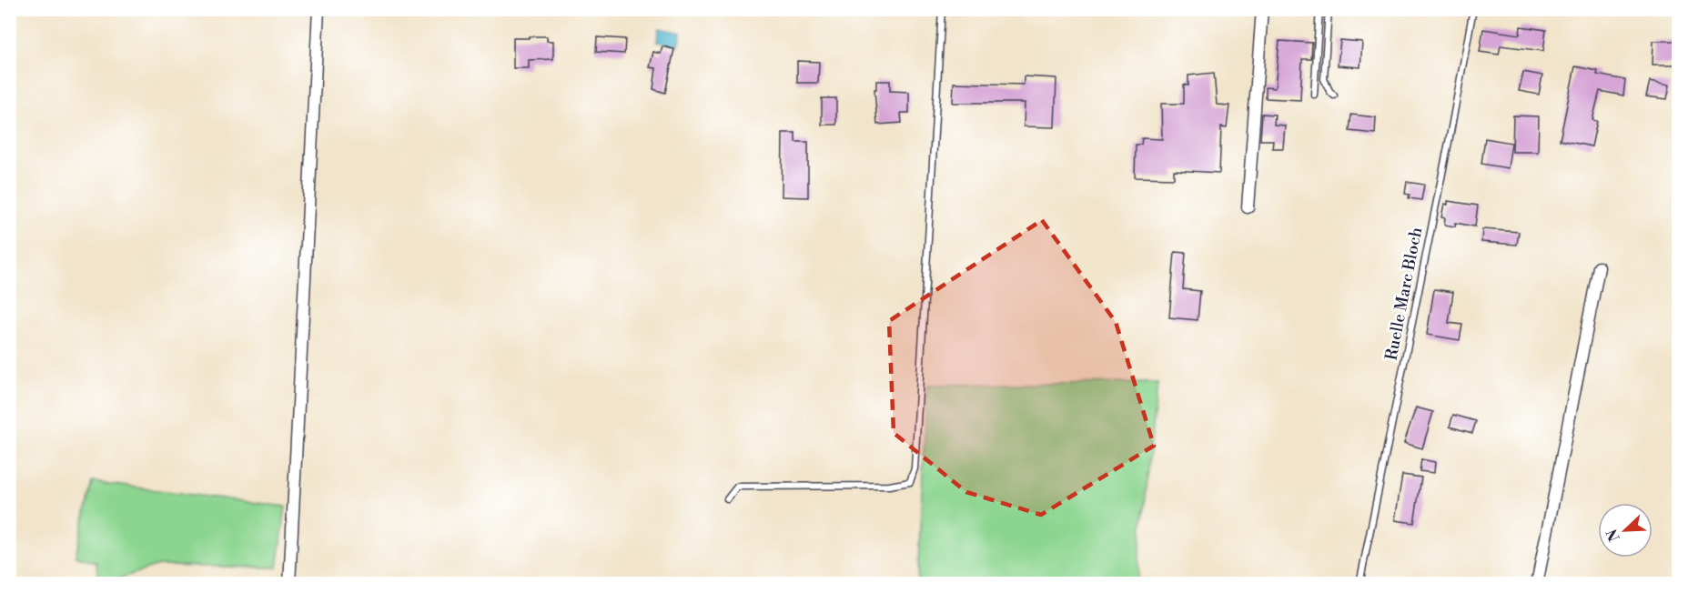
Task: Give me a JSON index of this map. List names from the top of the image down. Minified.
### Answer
{"streets":{"lane":["Ruelle Marc Bloch"]},"north":"bottom left"}
